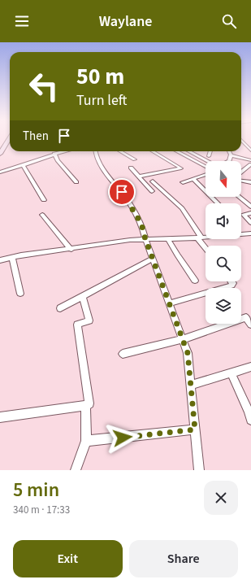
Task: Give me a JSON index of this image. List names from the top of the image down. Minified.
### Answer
{"north":"bottom","page":{"header":"Waylane","turn":["50 m","Turn left"],"then":"Then","heading":["5 min","340 m · 17:33"],"buttons":["Exit","Share"]}}
